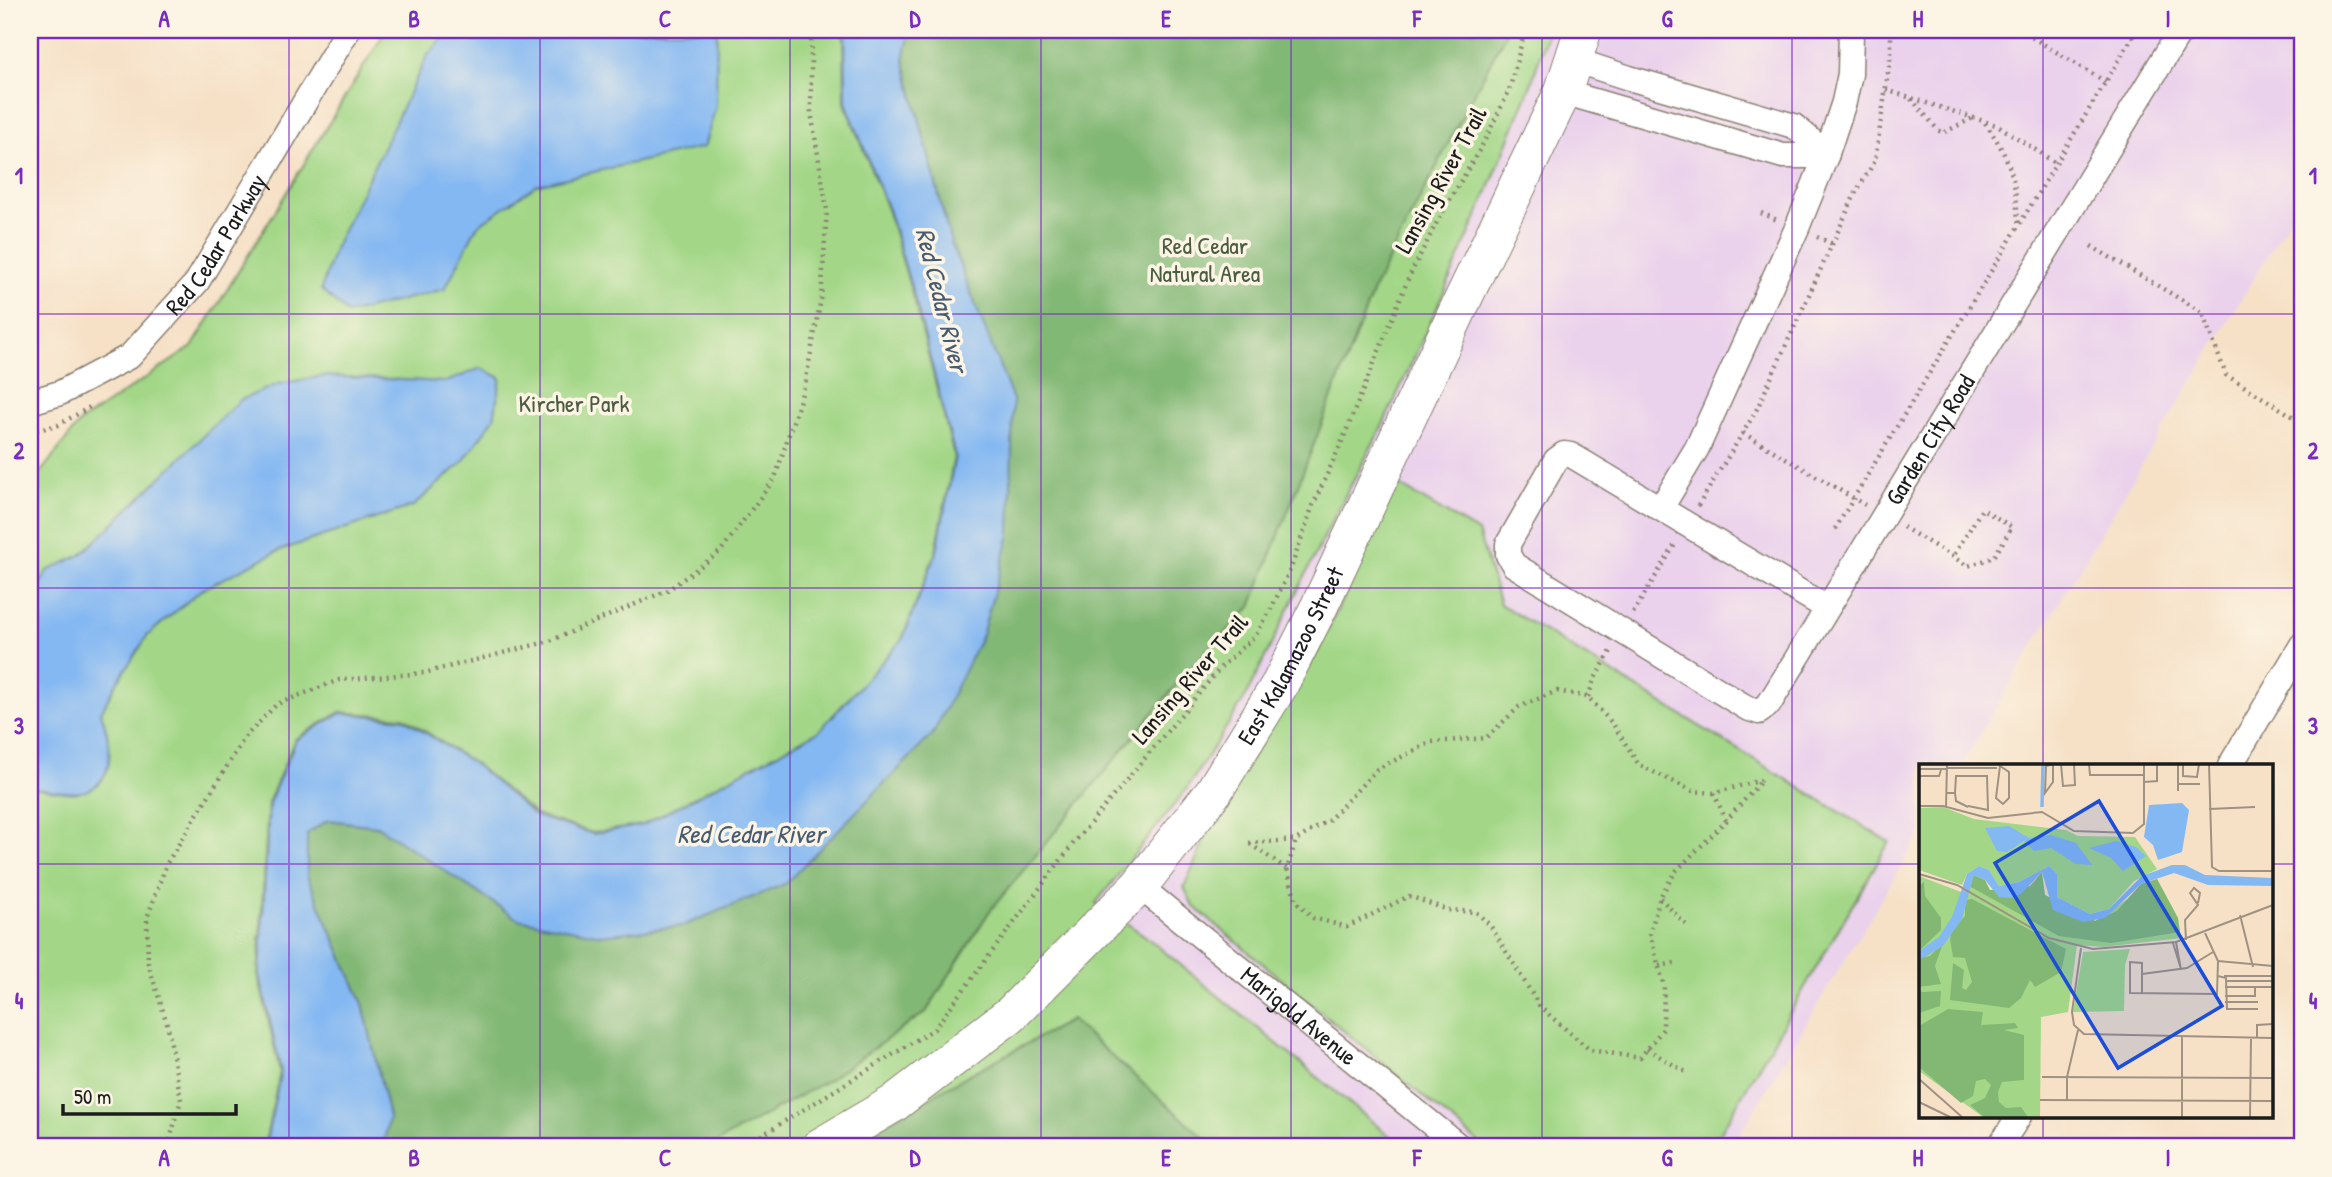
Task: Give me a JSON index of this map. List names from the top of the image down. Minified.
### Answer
{"streets":{"street":["Red Cedar Parkway","Garden City Road","East Kalamazoo Street","Marigold Avenue"],"path":["Lansing River Trail"]},"crossings":[["East Kalamazoo Street","Marigold Avenue"]],"water":["Red Cedar River"],"parks":["Red Cedar Natural Area","Kircher Park"],"scale_bar":"50 m","grid":{"columns":["A","B","C","D","E","F","G","H","I"],"rows":["1","2","3","4"]}}
